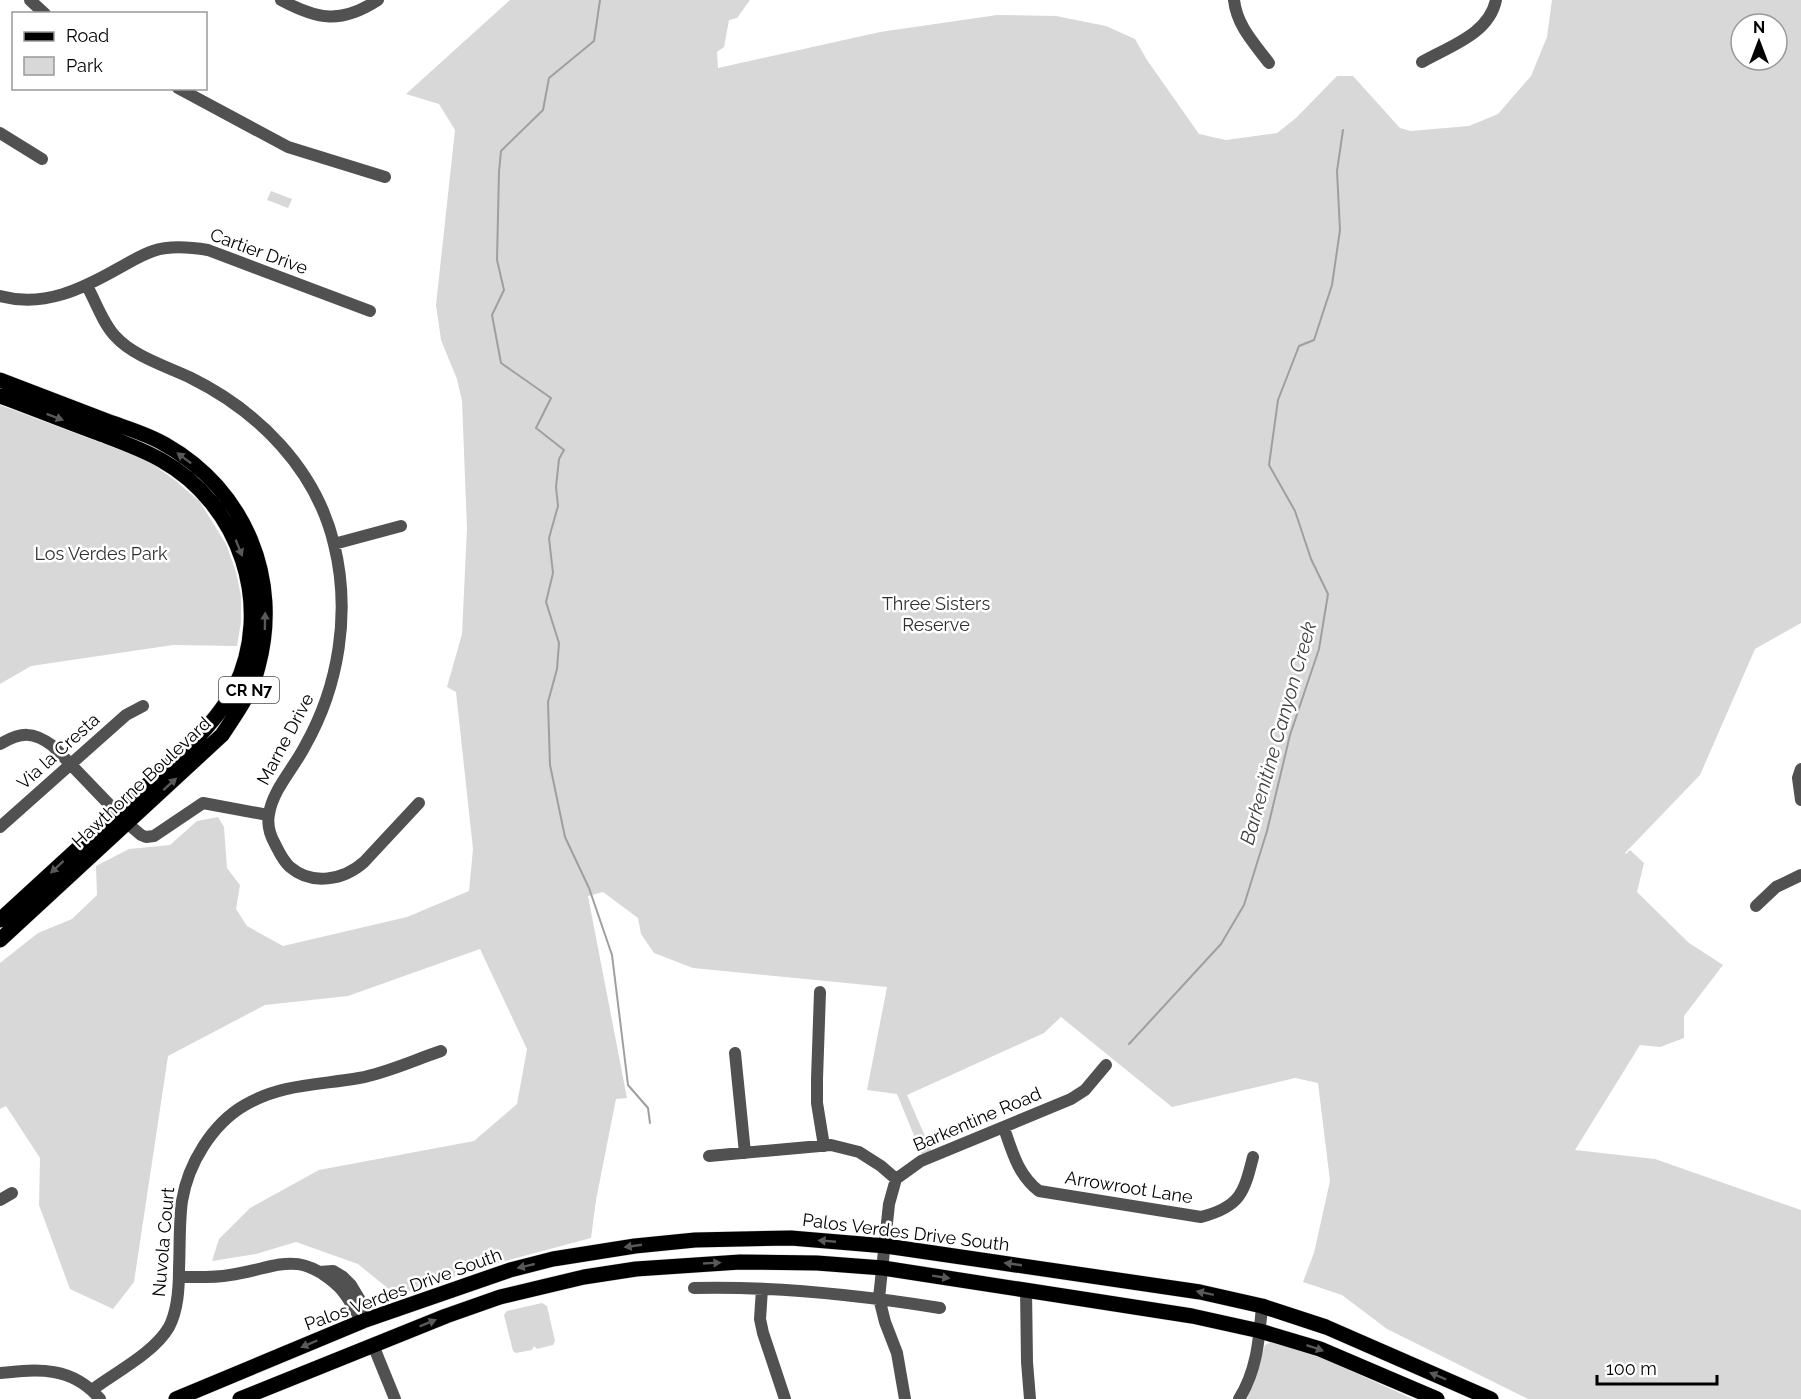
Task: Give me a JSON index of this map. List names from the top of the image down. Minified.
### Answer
{"streets":{"main road":["CR N7","Hawthorne Boulevard","Palos Verdes Drive South"],"street":["Cartier Drive","Marne Drive","Via la Cresta","Barkentine Road","Arrowroot Lane","Nuvola Court"]},"crossings":[["Cartier Drive","Marne Drive"],["Barkentine Road","Arrowroot Lane"]],"water":["Barkenitine Canyon Creek"],"parks":["Los Verdes Park","Three Sisters Reserve"],"legend":["Road","Park"],"scale_bar":"100 m","north":"top"}
